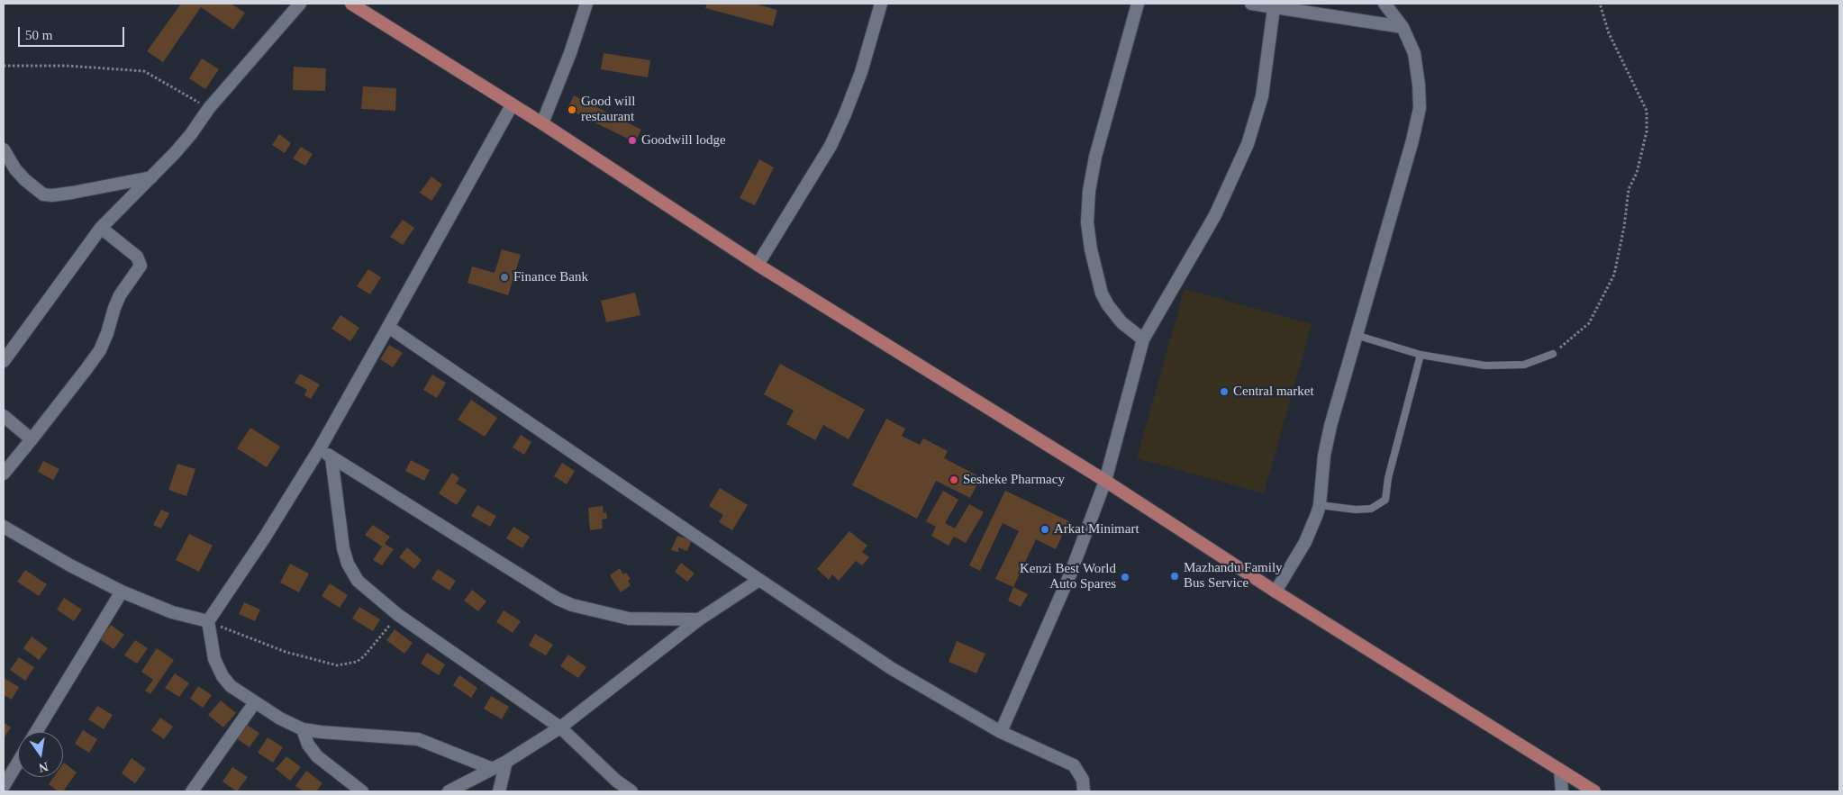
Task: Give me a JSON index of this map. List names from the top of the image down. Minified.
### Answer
{"places":["Good will restaurant","Goodwill lodge","Finance Bank","Central market","Sesheke Pharmacy","Arkat Minimart","Mazhandu Family Bus Service","Kenzi Best World Auto Spares"],"scale_bar":"50 m","north":"bottom"}
